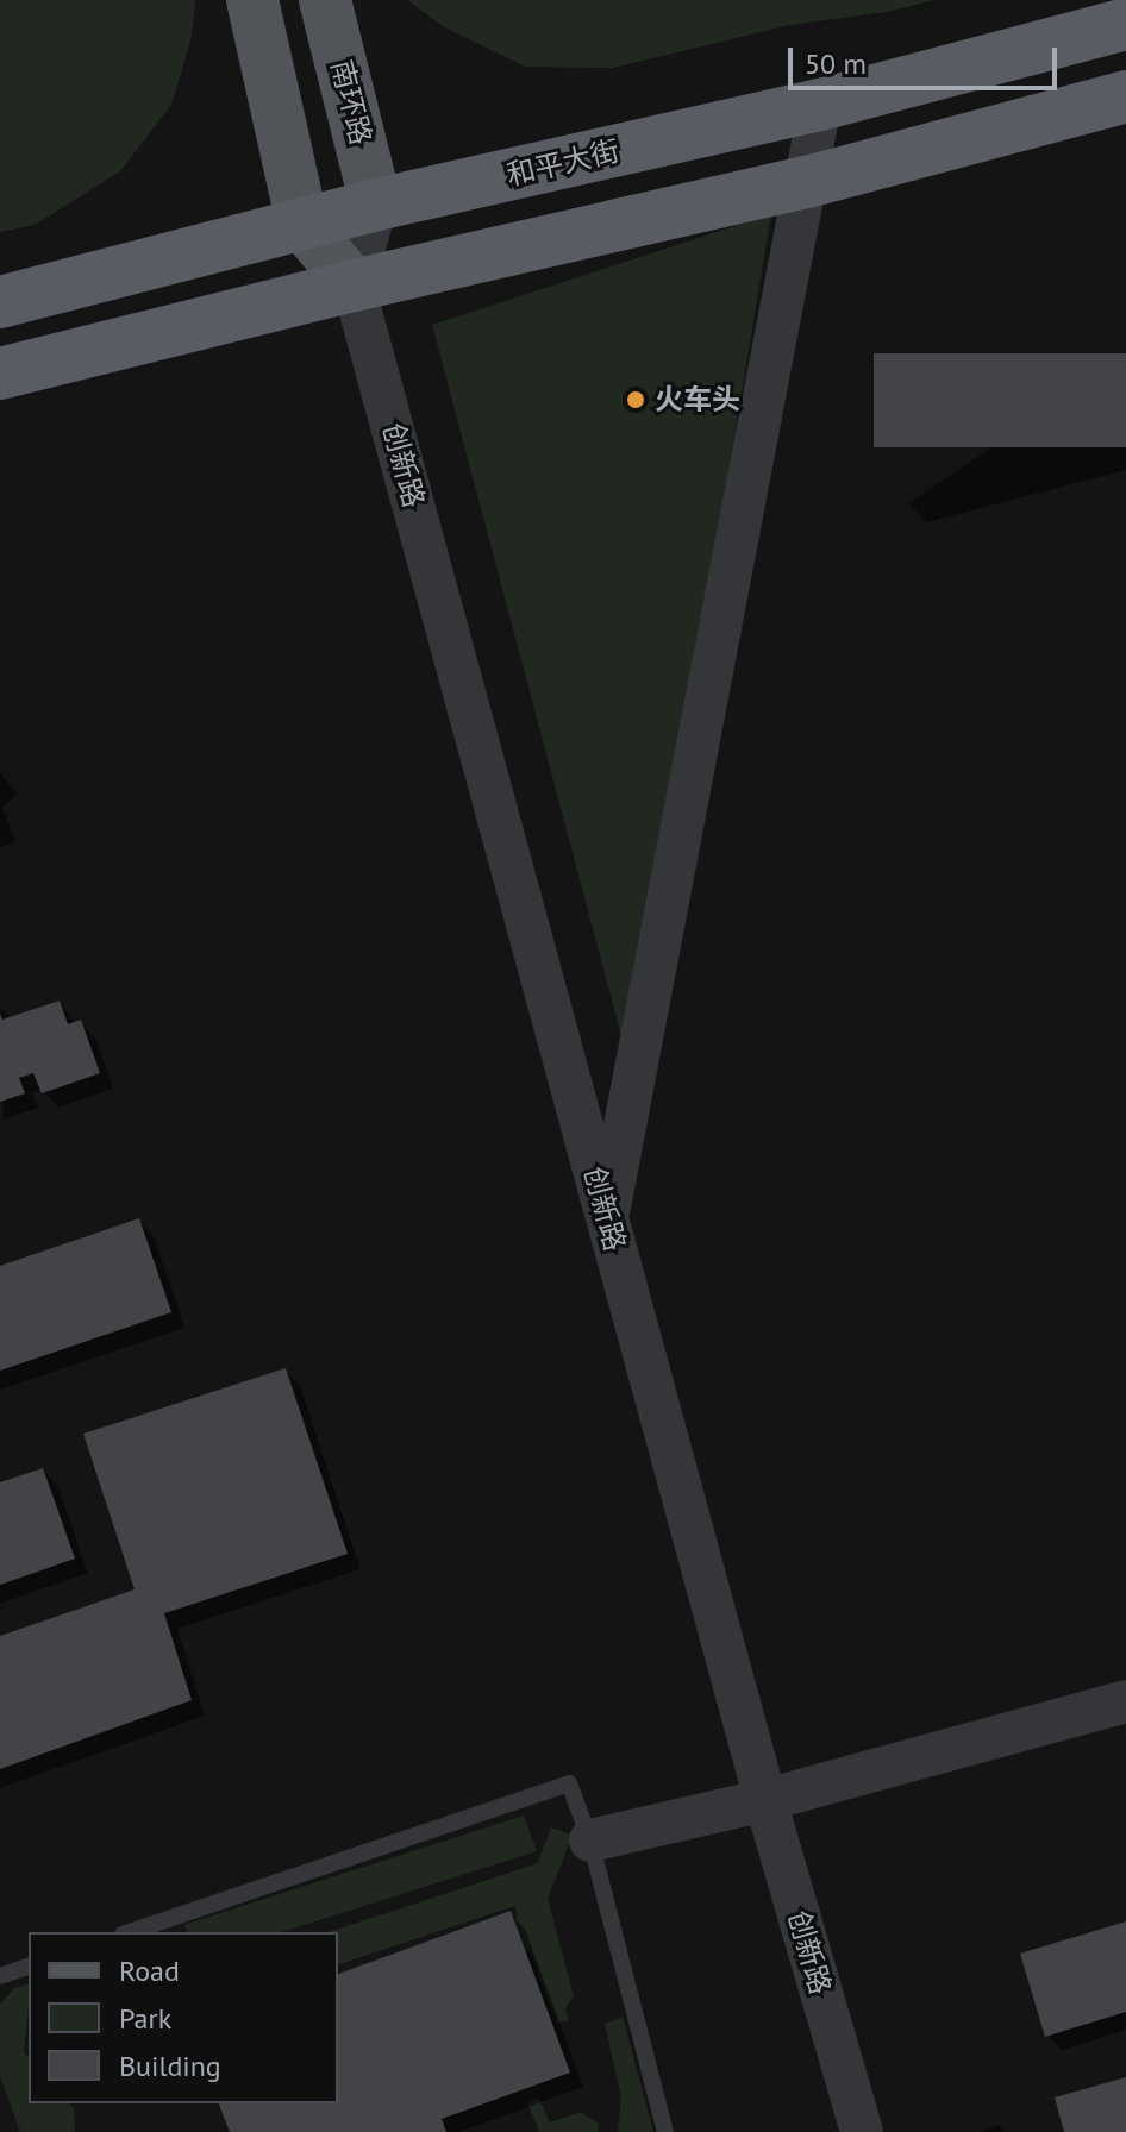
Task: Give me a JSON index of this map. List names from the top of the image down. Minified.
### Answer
{"streets":{"highway":["和平大街"],"main road":["南环路"],"street":["创新路"]},"crossings":[["南环路","和平大街"]],"places":["火车头"],"legend":["Road","Park","Building"],"scale_bar":"50 m"}
